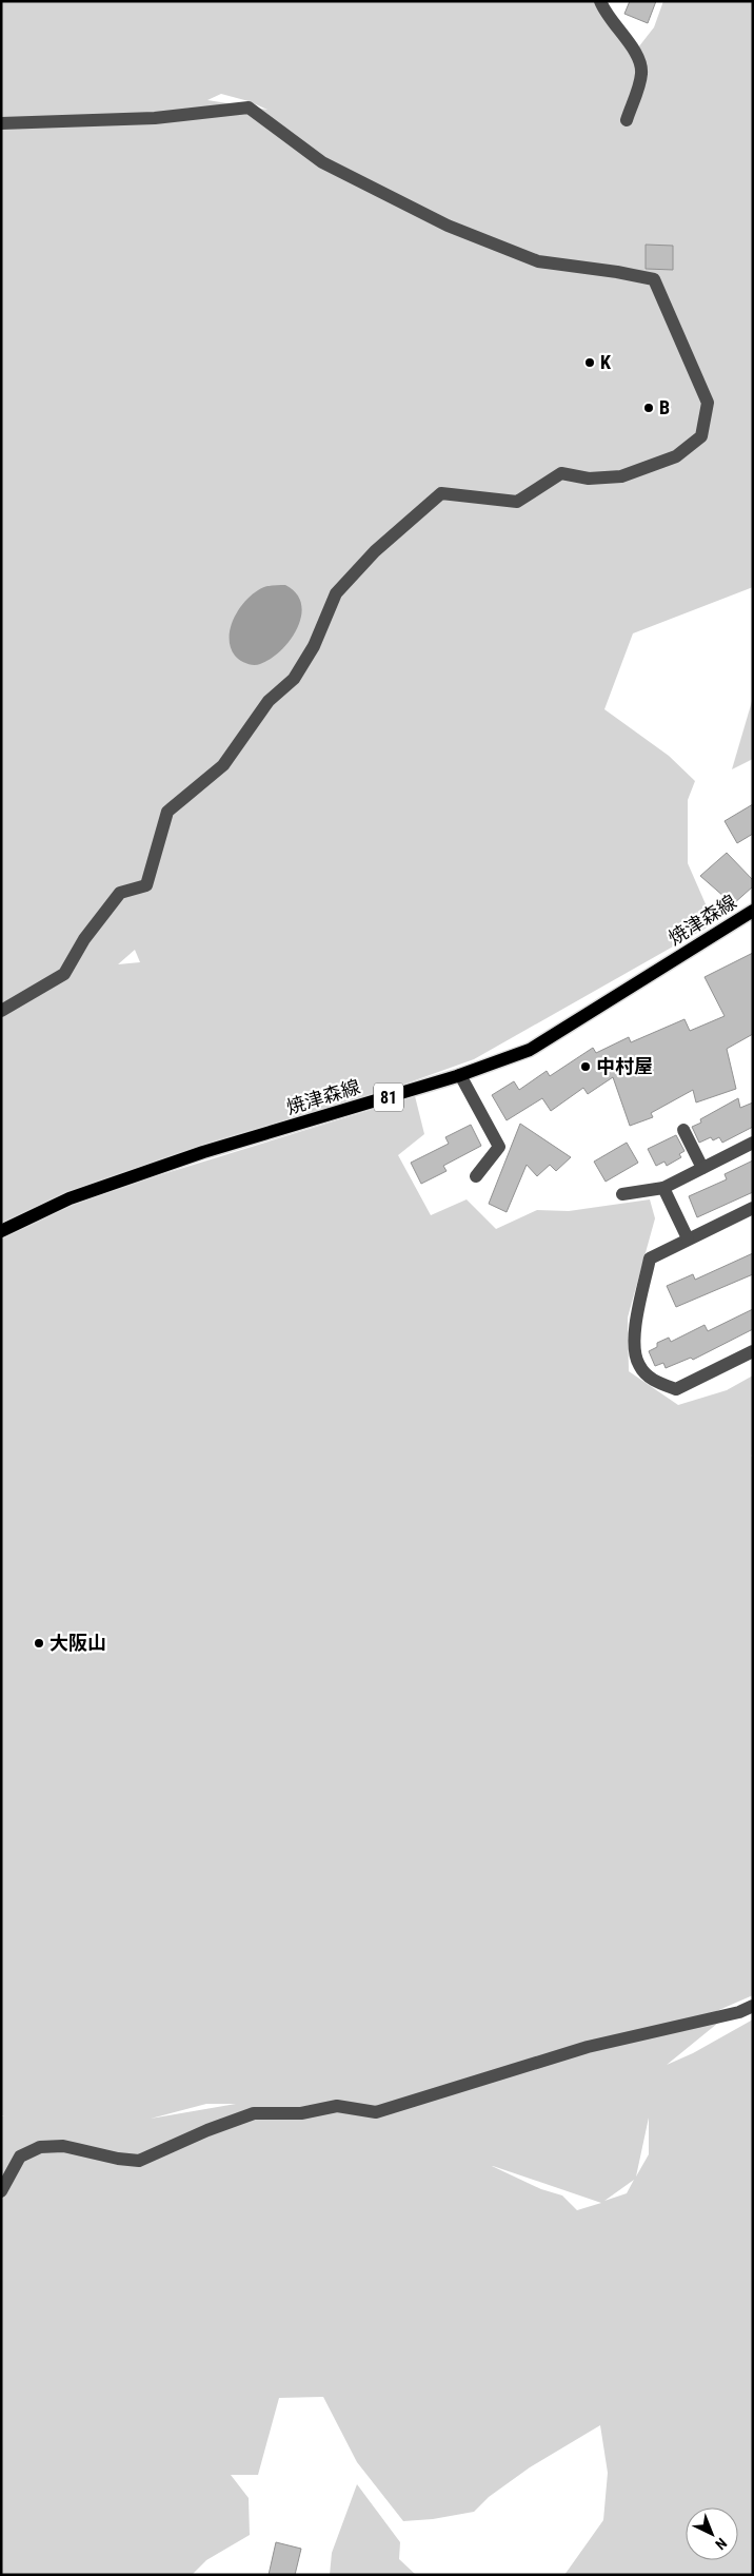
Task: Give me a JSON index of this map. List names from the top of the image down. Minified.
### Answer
{"streets":{"main road":["焼津森線","81"]},"places":["K","B","中村屋","大阪山"],"north":"bottom right"}
